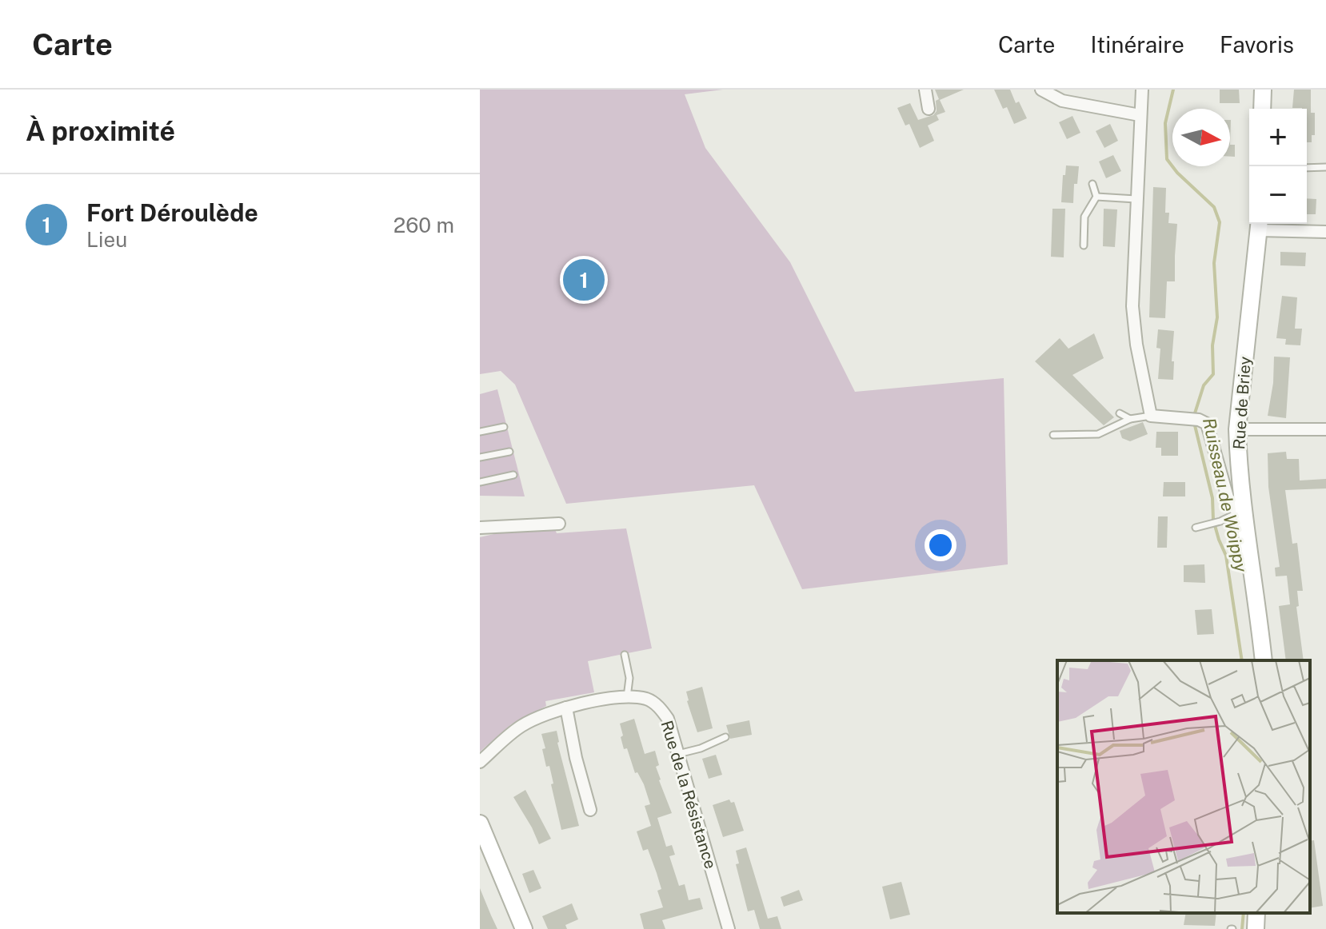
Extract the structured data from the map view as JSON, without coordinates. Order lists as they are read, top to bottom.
{
  "streets": {
    "street": ["Rue de Briey", "Rue de la Résistance"]
  },
  "water": ["Ruisseau de Woippy"],
  "north": "right",
  "page": {
    "header": "Carte",
    "nav": ["Carte", "Itinéraire", "Favoris"],
    "heading": "À proximité",
    "map_buttons": ["+", "−"],
    "list": [
      {
        "mark": "1",
        "name": "Fort Déroulède",
        "note": "Lieu",
        "value": "260 m"
      }
    ],
    "pins": "1"
  }
}
